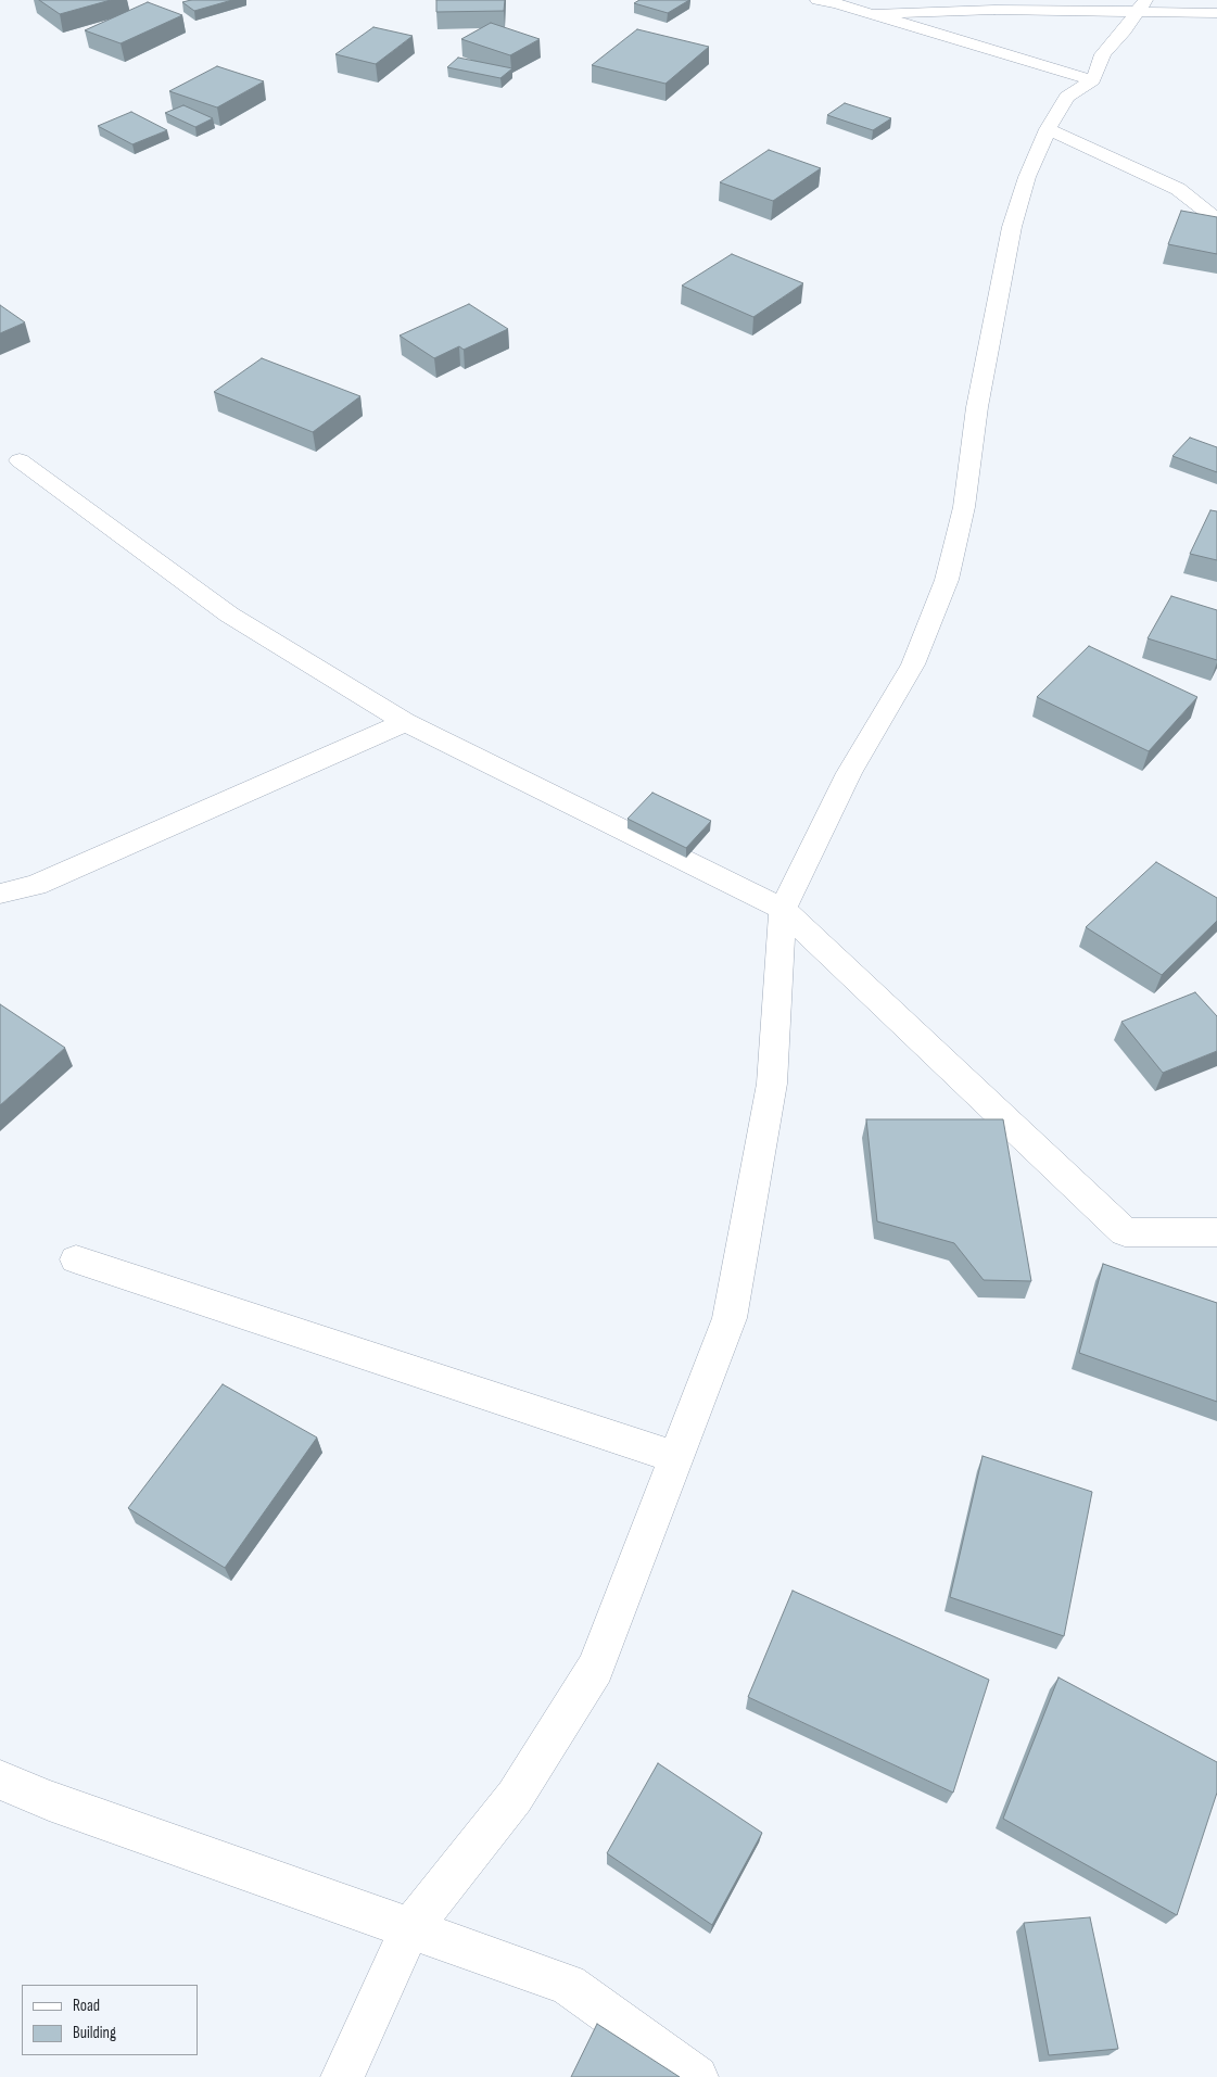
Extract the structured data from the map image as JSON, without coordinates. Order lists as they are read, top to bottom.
{
  "legend": ["Road", "Building"]
}
